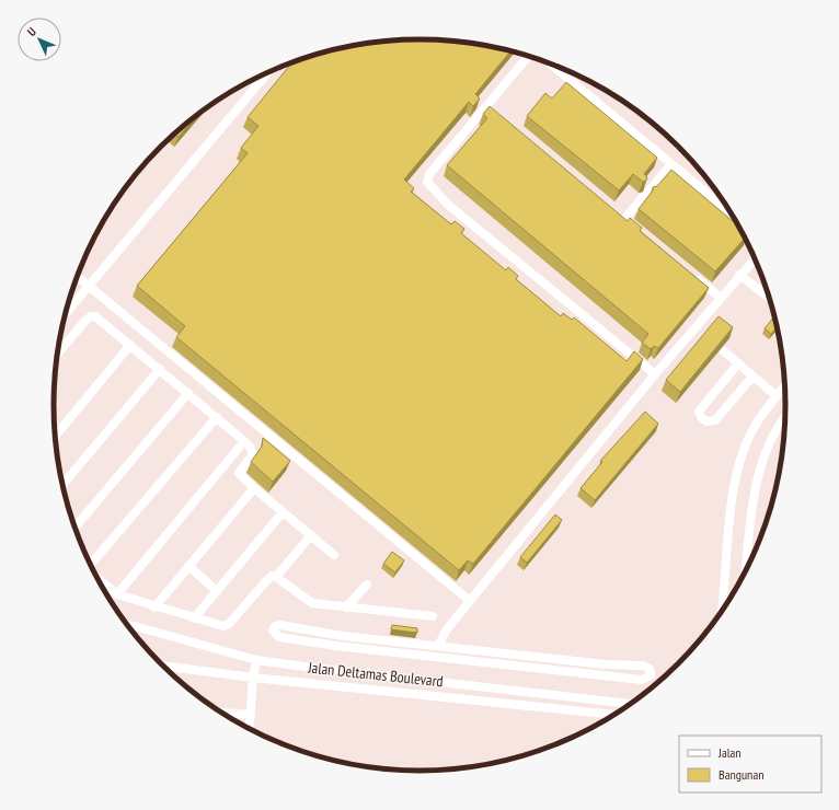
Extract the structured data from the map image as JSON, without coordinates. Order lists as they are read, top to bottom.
{
  "streets": {
    "street": ["Jalan Deltamas Boulevard"]
  },
  "legend": ["Jalan", "Bangunan"],
  "north": "top left"
}
